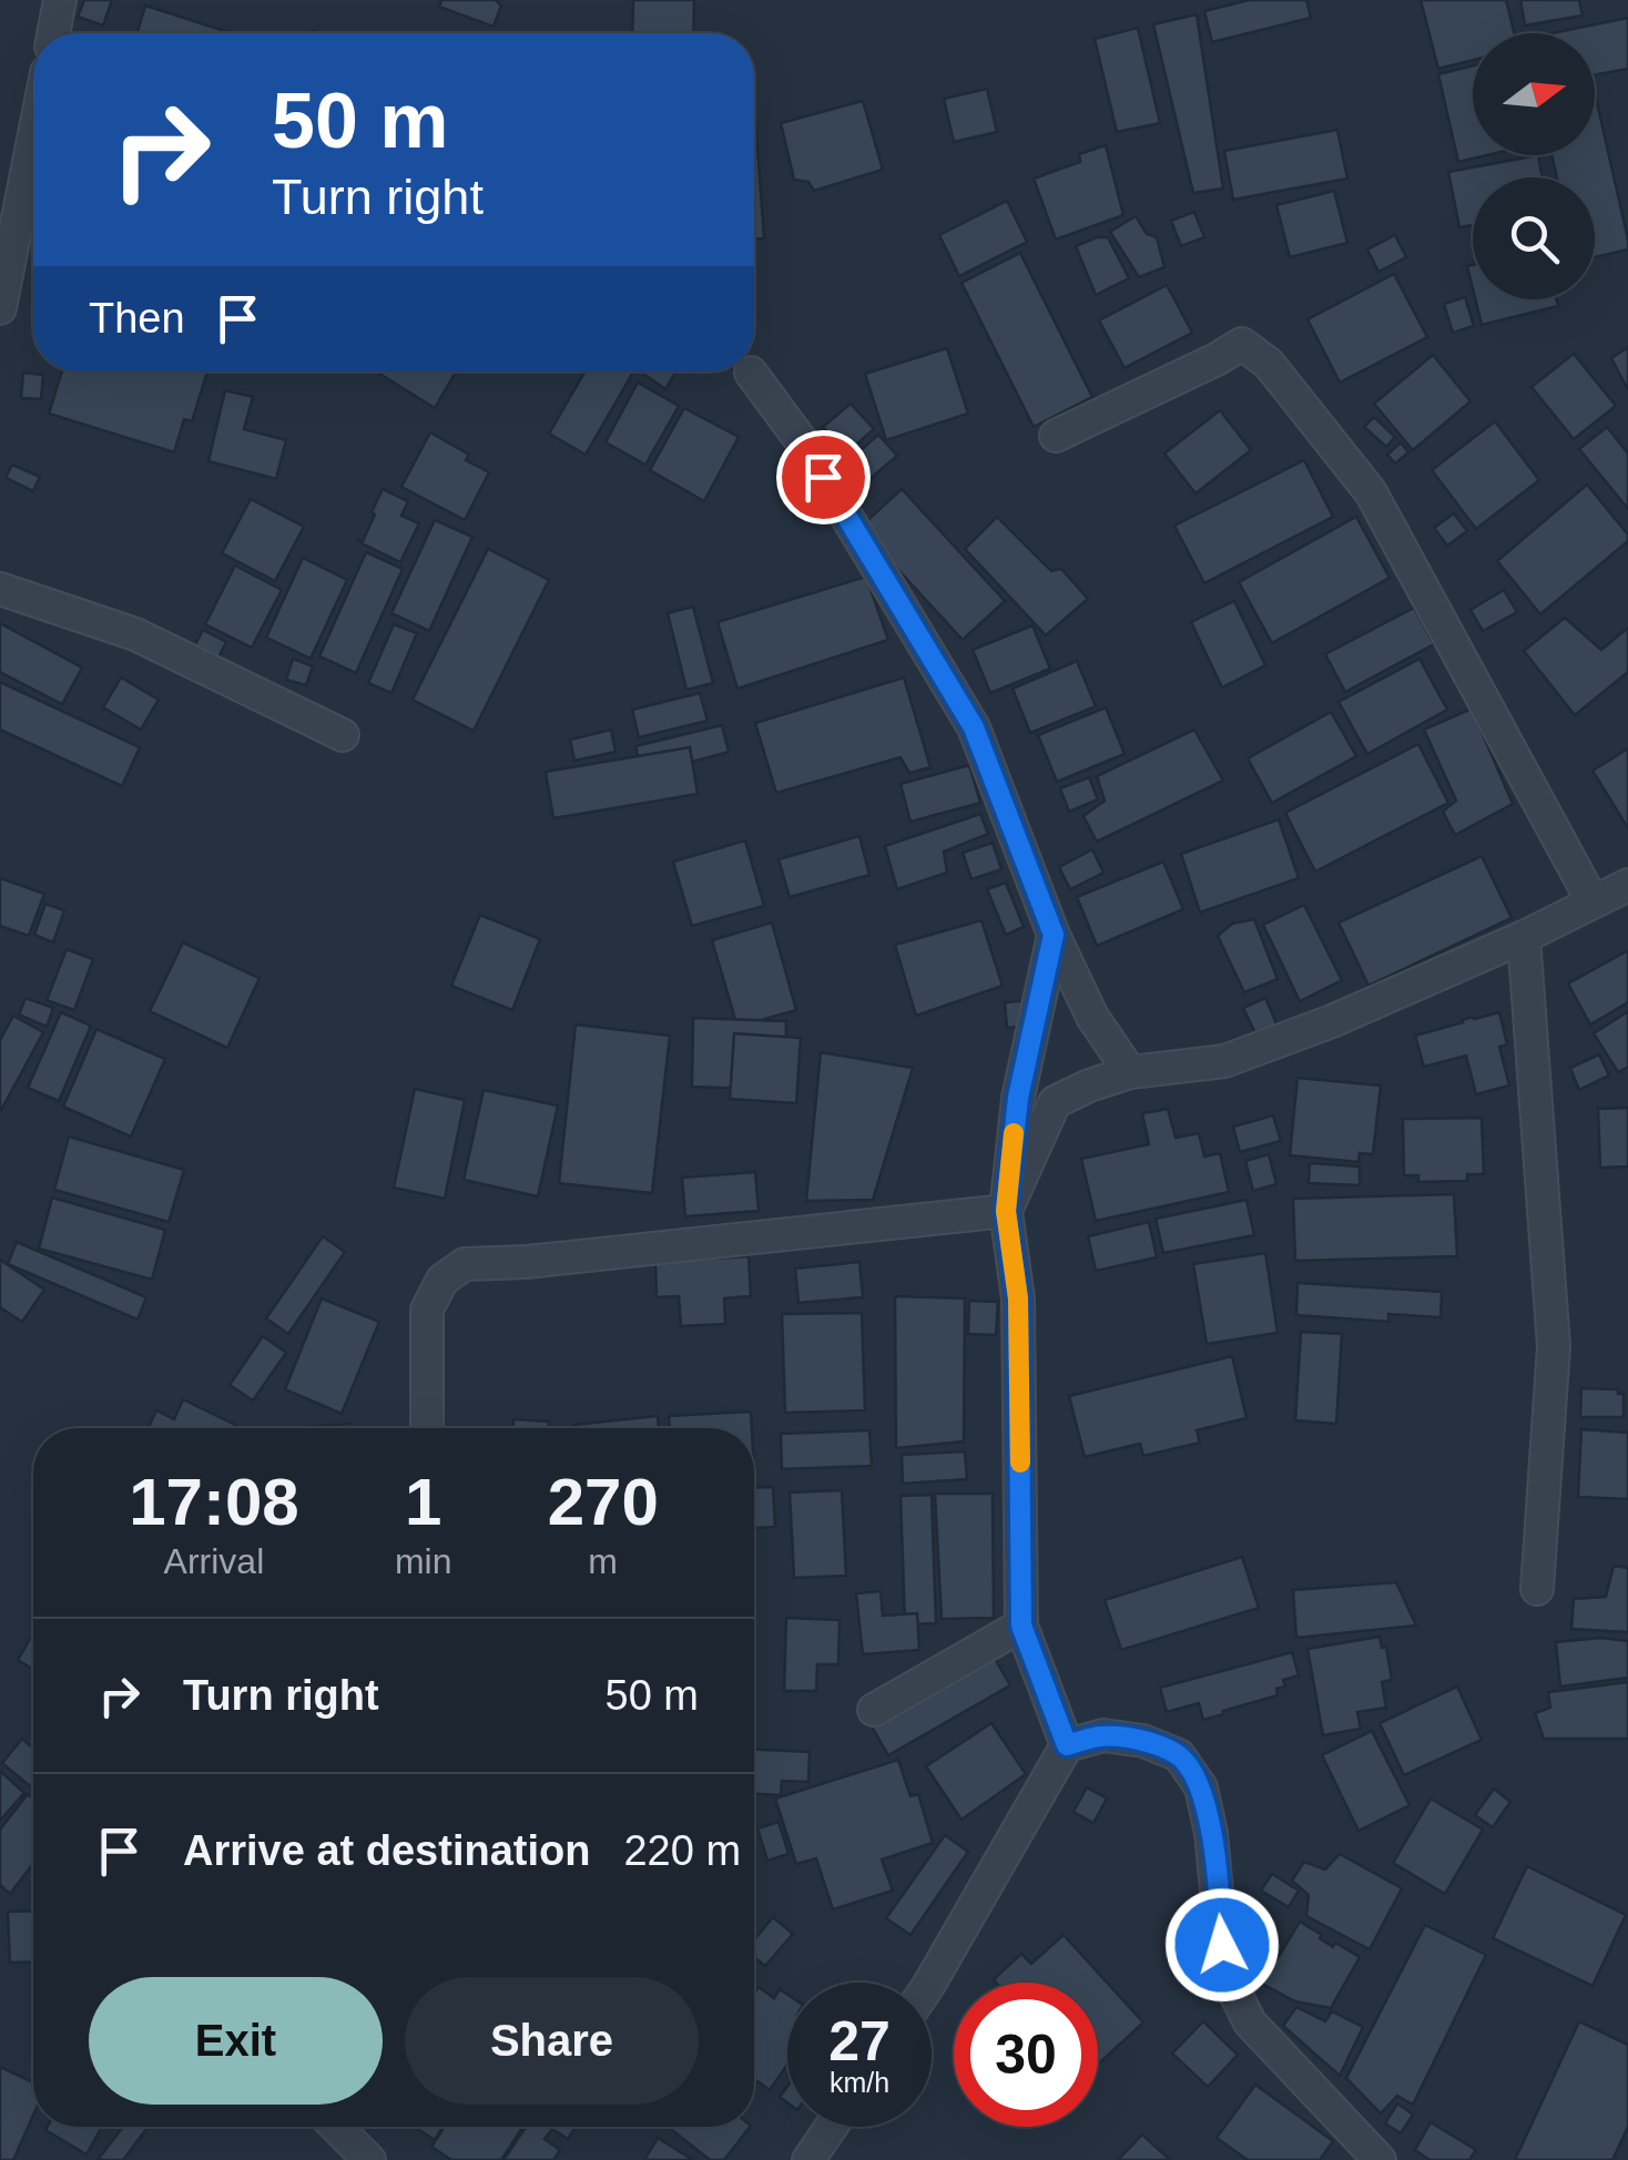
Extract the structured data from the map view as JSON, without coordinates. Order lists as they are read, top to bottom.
{
  "north": "right",
  "page": {
    "turn": ["50 m", "Turn right"],
    "then": "Then",
    "eta": [
      "17:08",
      "Arrival",
      "1",
      "min",
      "270",
      "m"
    ],
    "list": [
      {
        "name": "Turn right",
        "value": "50 m"
      },
      {
        "name": "Arrive at destination",
        "value": "220 m"
      }
    ],
    "buttons": ["Exit", "Share"],
    "speed": "27 km/h",
    "limit": "30"
  }
}
